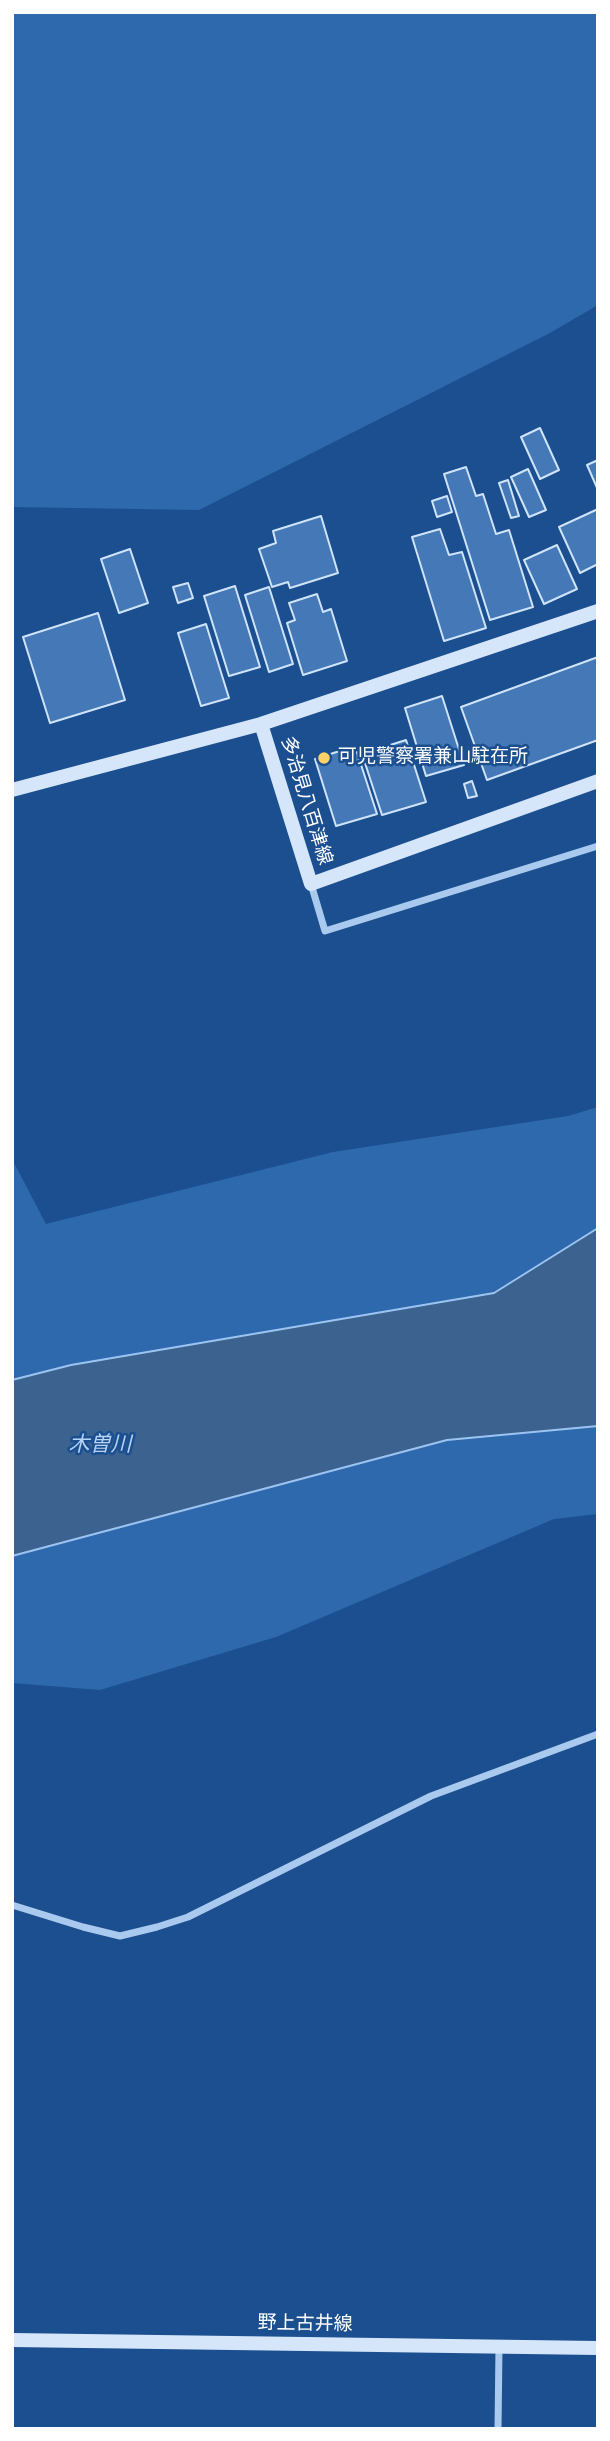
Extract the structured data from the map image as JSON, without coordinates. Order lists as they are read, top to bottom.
{
  "streets": {
    "main road": ["多治見八百津線", "野上古井線"]
  },
  "water": ["木曽川"],
  "places": ["可児警察署兼山駐在所"]
}
